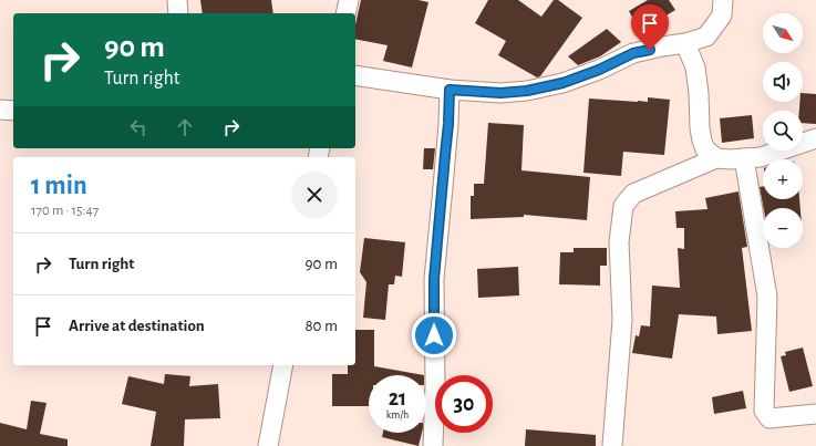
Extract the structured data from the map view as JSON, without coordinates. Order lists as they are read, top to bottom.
{
  "north": "bottom right",
  "page": {
    "map_buttons": ["+", "−"],
    "turn": ["90 m", "Turn right"],
    "heading": ["1 min", "170 m · 15:47"],
    "list": [
      {
        "name": "Turn right",
        "value": "90 m"
      },
      {
        "name": "Arrive at destination",
        "value": "80 m"
      }
    ],
    "speed": "21 km/h",
    "limit": "30"
  }
}
